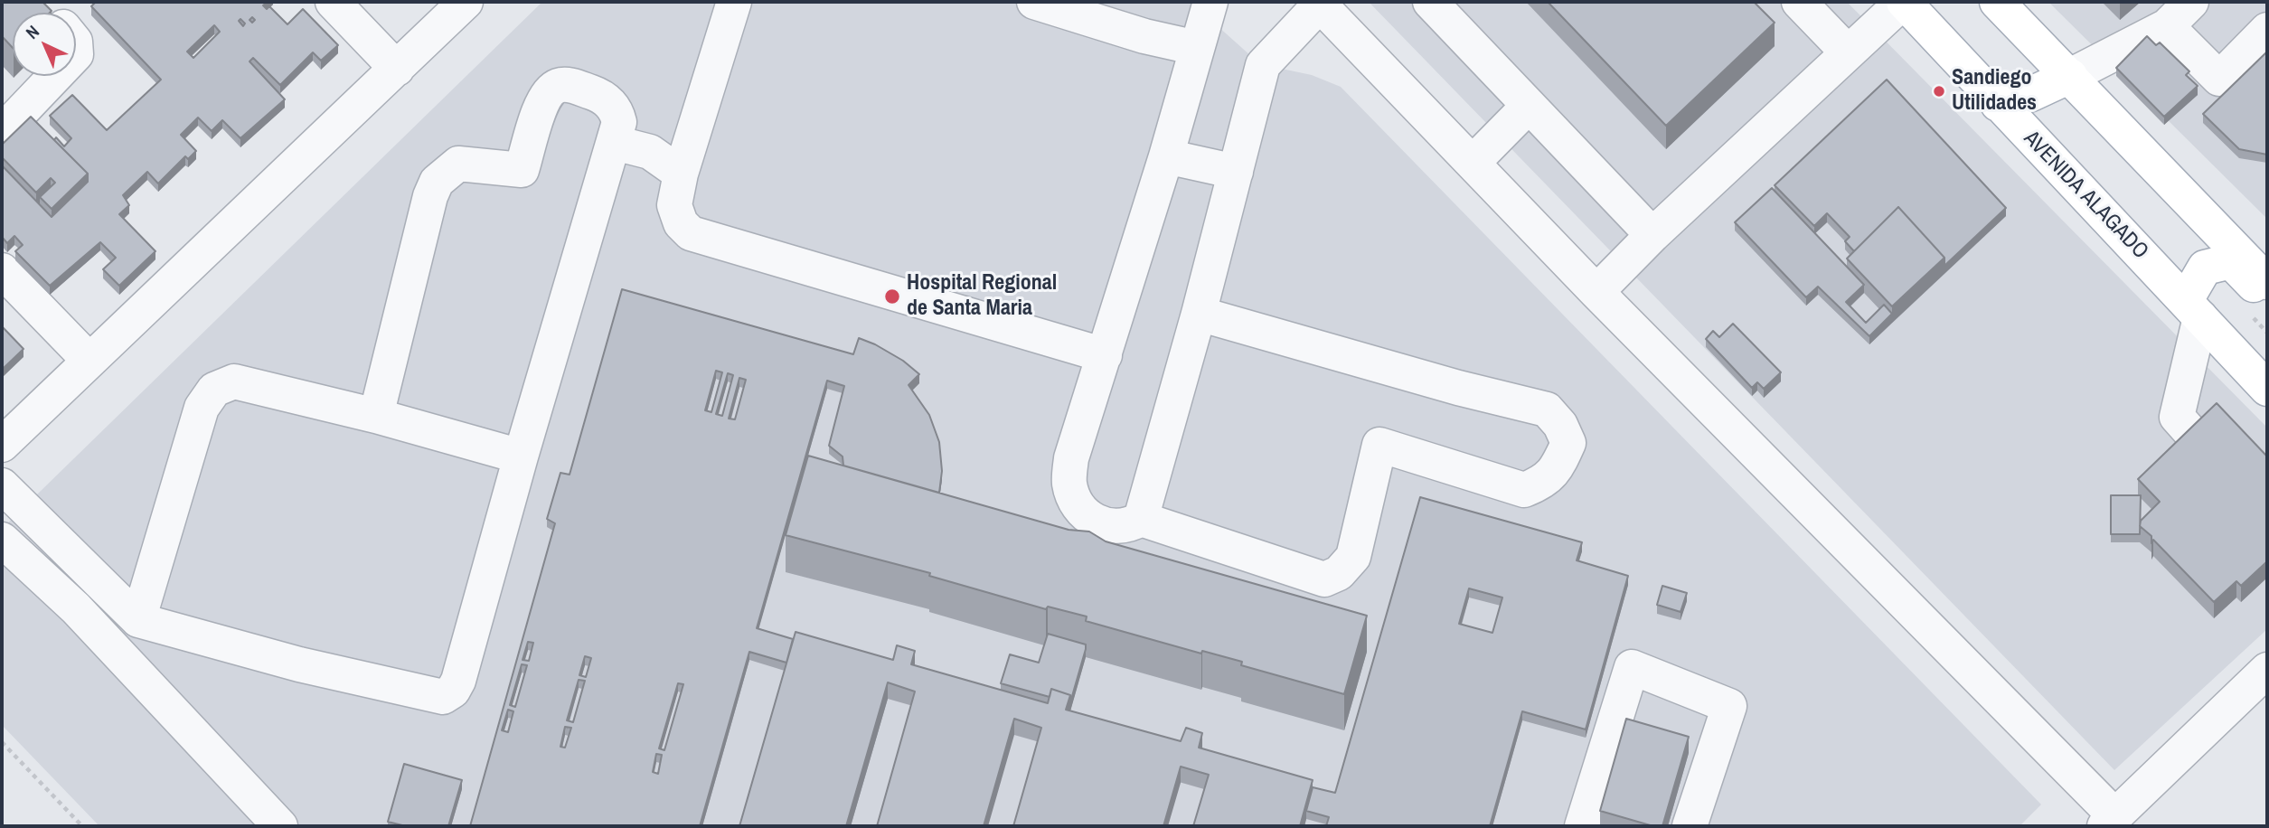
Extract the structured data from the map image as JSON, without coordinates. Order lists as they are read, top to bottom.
{
  "streets": {
    "main road": ["AVENIDA ALAGADO"]
  },
  "places": ["Sandiego Utilidades", "Hospital Regional de Santa Maria"],
  "north": "top left"
}
